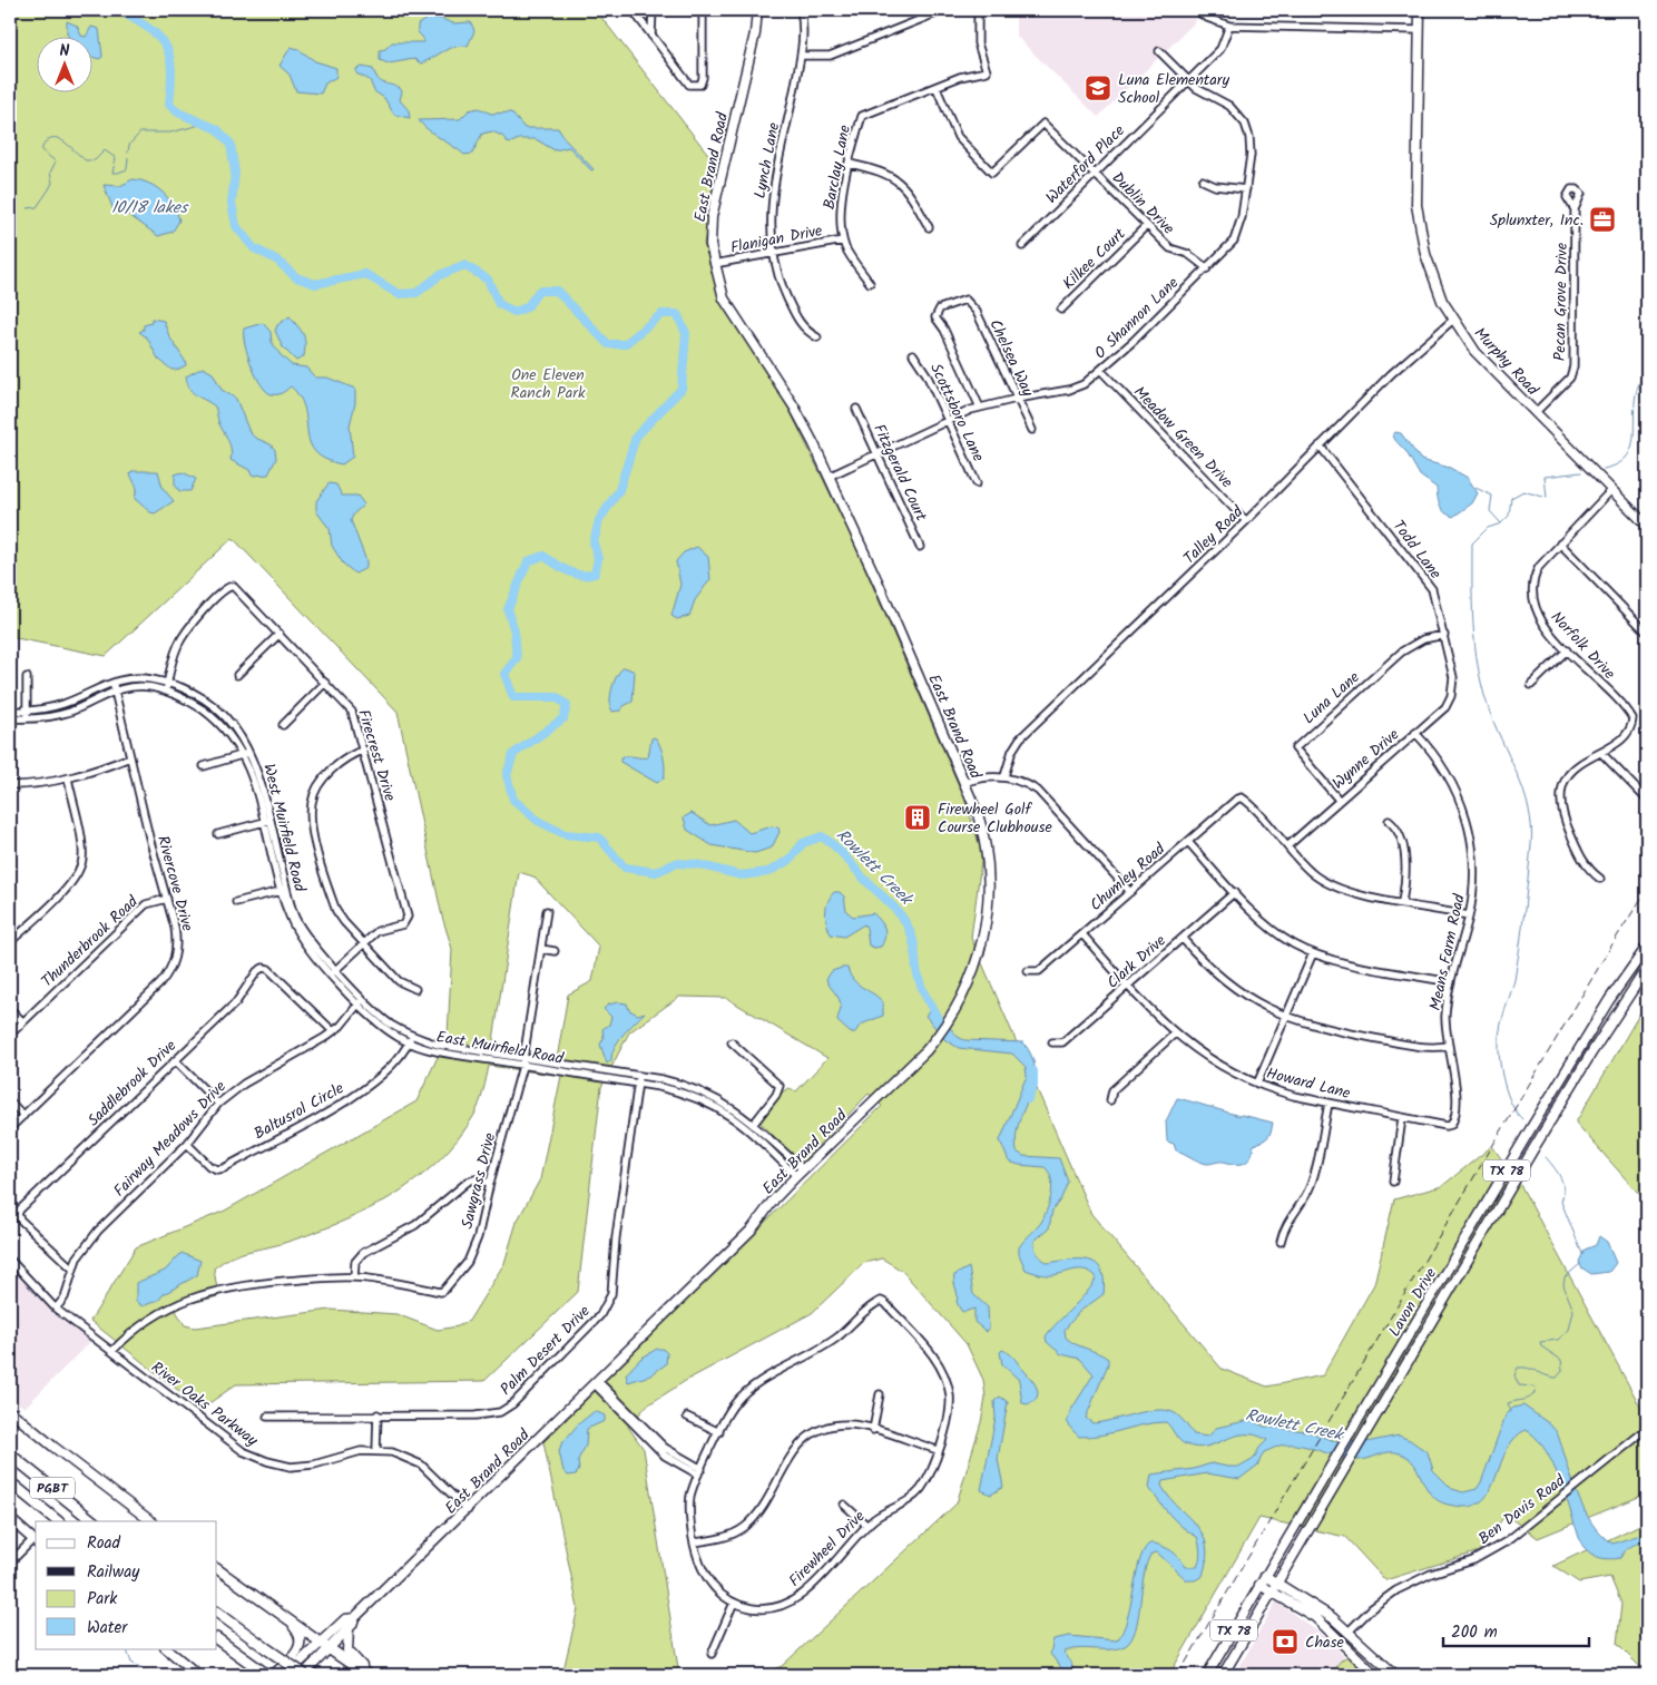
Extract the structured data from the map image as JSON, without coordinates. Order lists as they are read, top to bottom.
{
  "streets": {
    "highway": ["PGBT"],
    "main road": [
      "East Brand Road",
      "Murphy Road",
      "TX 78",
      "Lavon Drive"
    ],
    "street": [
      "Lynch Lane",
      "Waterford Place",
      "Barclay Lane",
      "Dublin Drive",
      "Flanigan Drive",
      "Kilkee Court",
      "Pecan Grove Drive",
      "O Shannon Lane",
      "Chelsea Way",
      "Scottsboro Lane",
      "Meadow Green Drive",
      "Fitzgerald Court",
      "Talley Road",
      "Todd Lane",
      "Norfolk Drive",
      "Luna Lane",
      "Firecrest Drive",
      "Wynne Drive",
      "West Muirfield Road",
      "Chumley Road",
      "Rivercove Drive",
      "Thunderbrook Road",
      "Means Farm Road",
      "Clark Drive",
      "East Muirfield Road",
      "Saddlebrook Drive",
      "Howard Lane",
      "Baltusrol Circle",
      "Fairway Meadows Drive",
      "Sawgrass Drive",
      "Palm Desert Drive",
      "River Oaks Parkway",
      "Ben Davis Road",
      "Firewheel Drive"
    ]
  },
  "crossings": [
    ["Lynch Lane", "Flanigan Drive"],
    ["Waterford Place", "Dublin Drive"],
    ["Waterford Place", "O Shannon Lane"],
    ["East Brand Road", "Flanigan Drive"],
    ["East Brand Road", "O Shannon Lane"],
    ["East Brand Road", "East Muirfield Road"],
    ["East Brand Road", "River Oaks Parkway"],
    ["Barclay Lane", "Dublin Drive"],
    ["Barclay Lane", "Flanigan Drive"],
    ["Dublin Drive", "Kilkee Court"],
    ["Dublin Drive", "O Shannon Lane"],
    ["Pecan Grove Drive", "Murphy Road"],
    ["O Shannon Lane", "Chelsea Way"],
    ["O Shannon Lane", "Scottsboro Lane"],
    ["O Shannon Lane", "Meadow Green Drive"],
    ["O Shannon Lane", "Fitzgerald Court"],
    ["Murphy Road", "Talley Road"],
    ["Meadow Green Drive", "Talley Road"],
    ["Talley Road", "Todd Lane"],
    ["Todd Lane", "Luna Lane"],
    ["Todd Lane", "Wynne Drive"],
    ["Luna Lane", "Wynne Drive"],
    ["Firecrest Drive", "West Muirfield Road"],
    ["Wynne Drive", "Chumley Road"],
    ["Wynne Drive", "Means Farm Road"],
    ["West Muirfield Road", "Rivercove Drive"],
    ["West Muirfield Road", "East Muirfield Road"],
    ["Chumley Road", "Howard Lane"],
    ["Rivercove Drive", "Thunderbrook Road"],
    ["Means Farm Road", "Howard Lane"],
    ["Clark Drive", "Howard Lane"],
    ["East Muirfield Road", "Baltusrol Circle"],
    ["East Muirfield Road", "Fairway Meadows Drive"],
    ["East Muirfield Road", "Sawgrass Drive"],
    ["East Muirfield Road", "Palm Desert Drive"],
    ["Saddlebrook Drive", "Fairway Meadows Drive"],
    ["Baltusrol Circle", "Fairway Meadows Drive"],
    ["Fairway Meadows Drive", "River Oaks Parkway"]
  ],
  "water": ["10/18 lakes", "Rowlett Creek"],
  "parks": ["One Eleven Ranch Park"],
  "places": {
    "school or university": ["Luna Elementary School"],
    "office": ["Splunxter, Inc."],
    "building": ["Firewheel Golf Course Clubhouse"],
    "bank": ["Chase"]
  },
  "legend": [
    "Road",
    "Railway",
    "Park",
    "Water"
  ],
  "scale_bar": "200 m",
  "north": "top"
}
